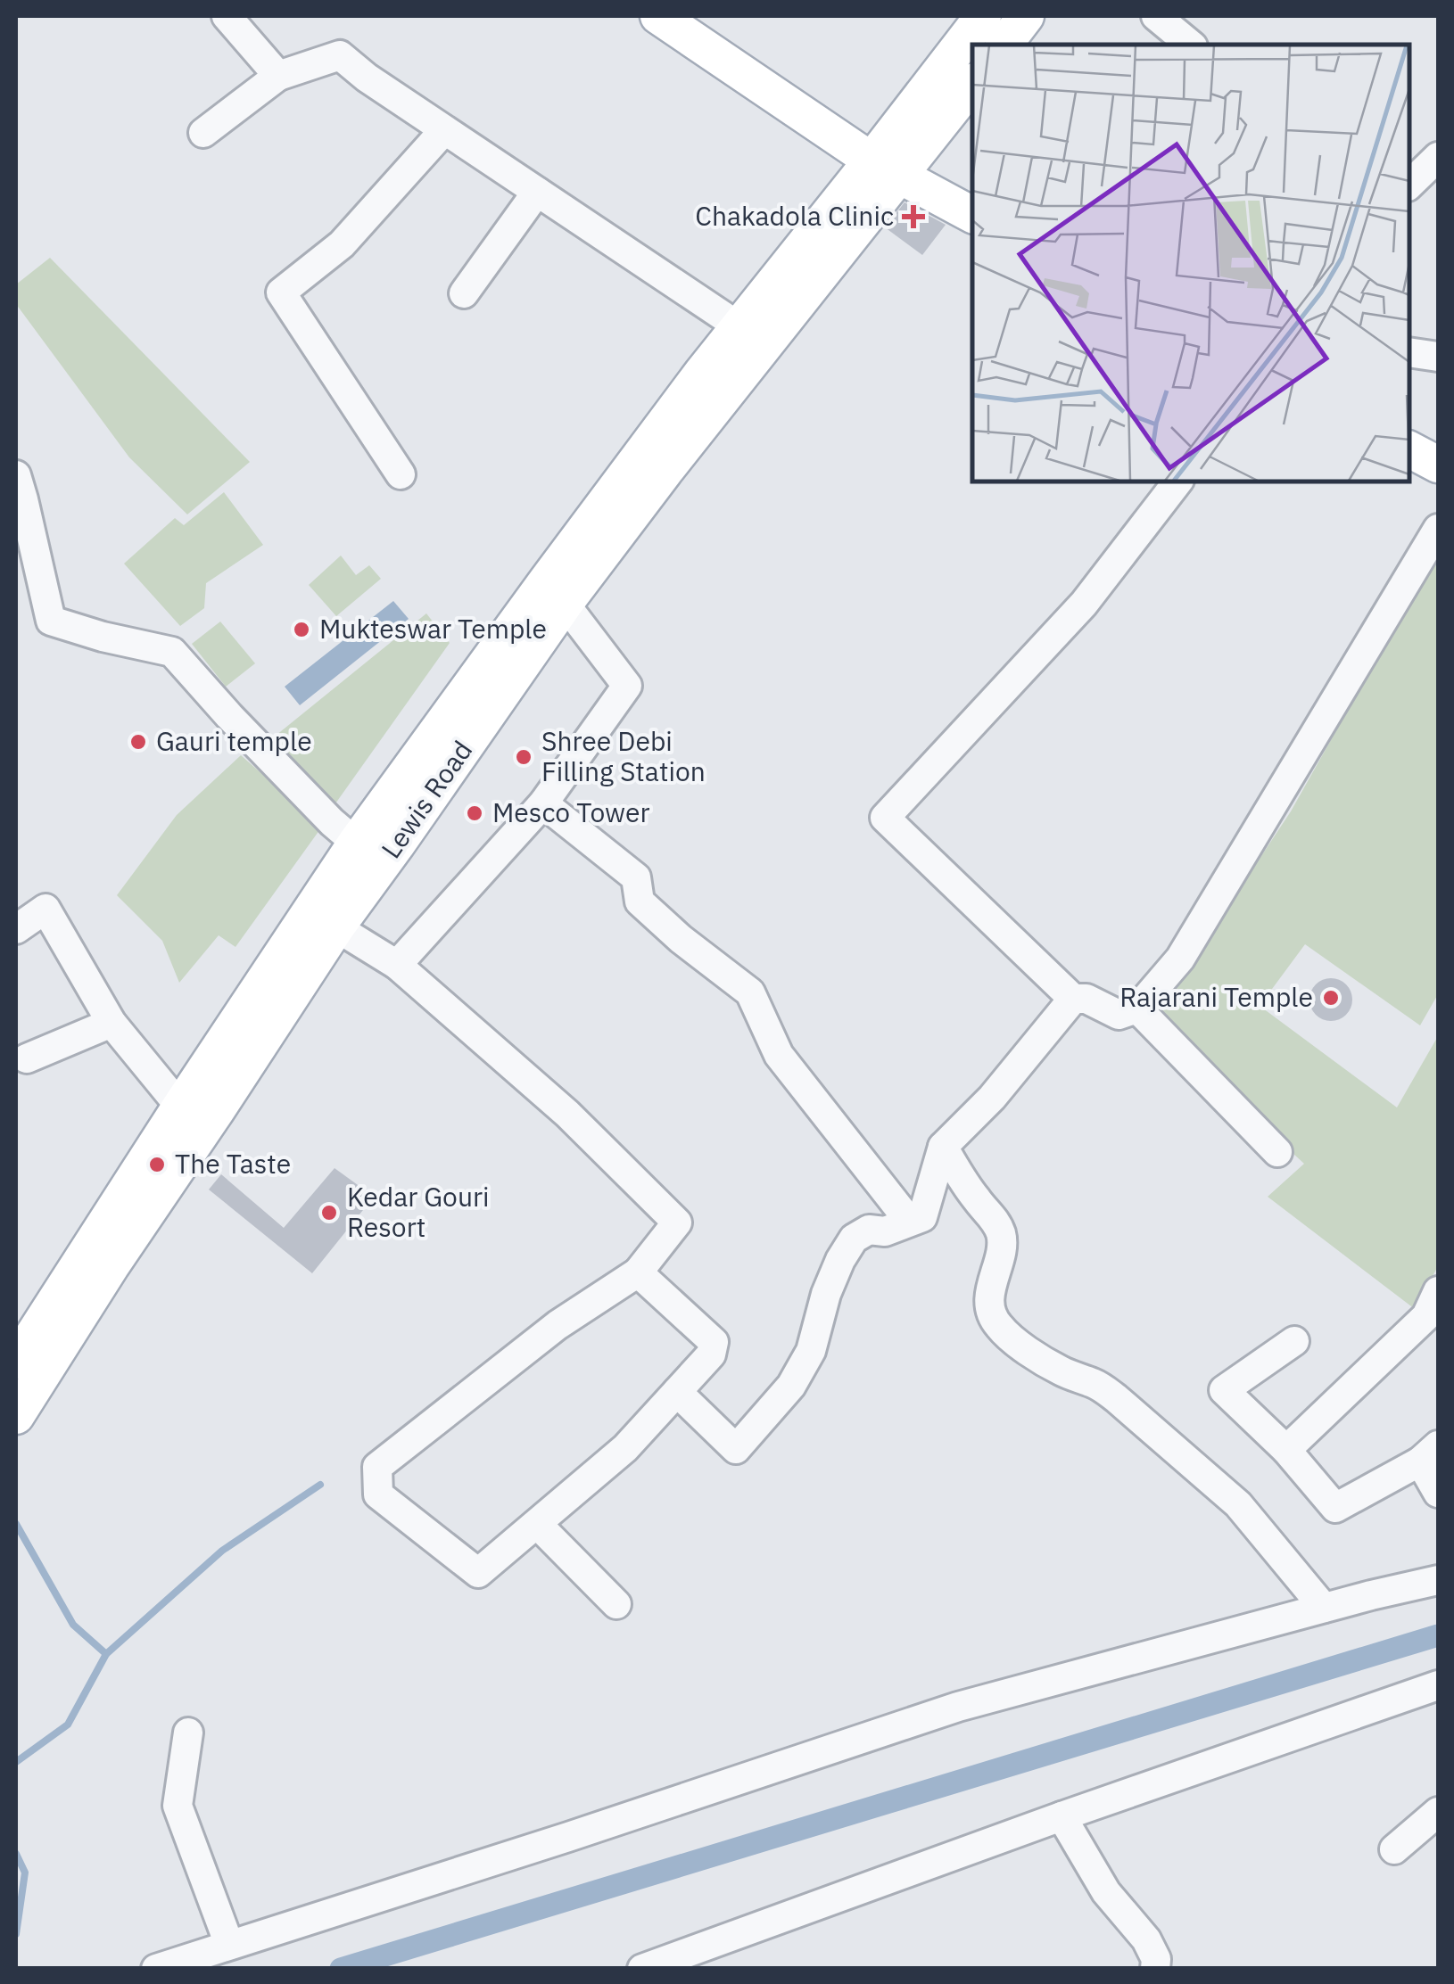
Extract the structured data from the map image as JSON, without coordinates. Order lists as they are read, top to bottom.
{
  "streets": {
    "main road": ["Lewis Road"]
  },
  "places": {
    "health": ["Chakadola Clinic"],
    "other": [
      "Mukteswar Temple",
      "Gauri temple",
      "Shree Debi Filling Station",
      "Mesco Tower",
      "Rajarani Temple",
      "The Taste",
      "Kedar Gouri Resort"
    ]
  }
}
